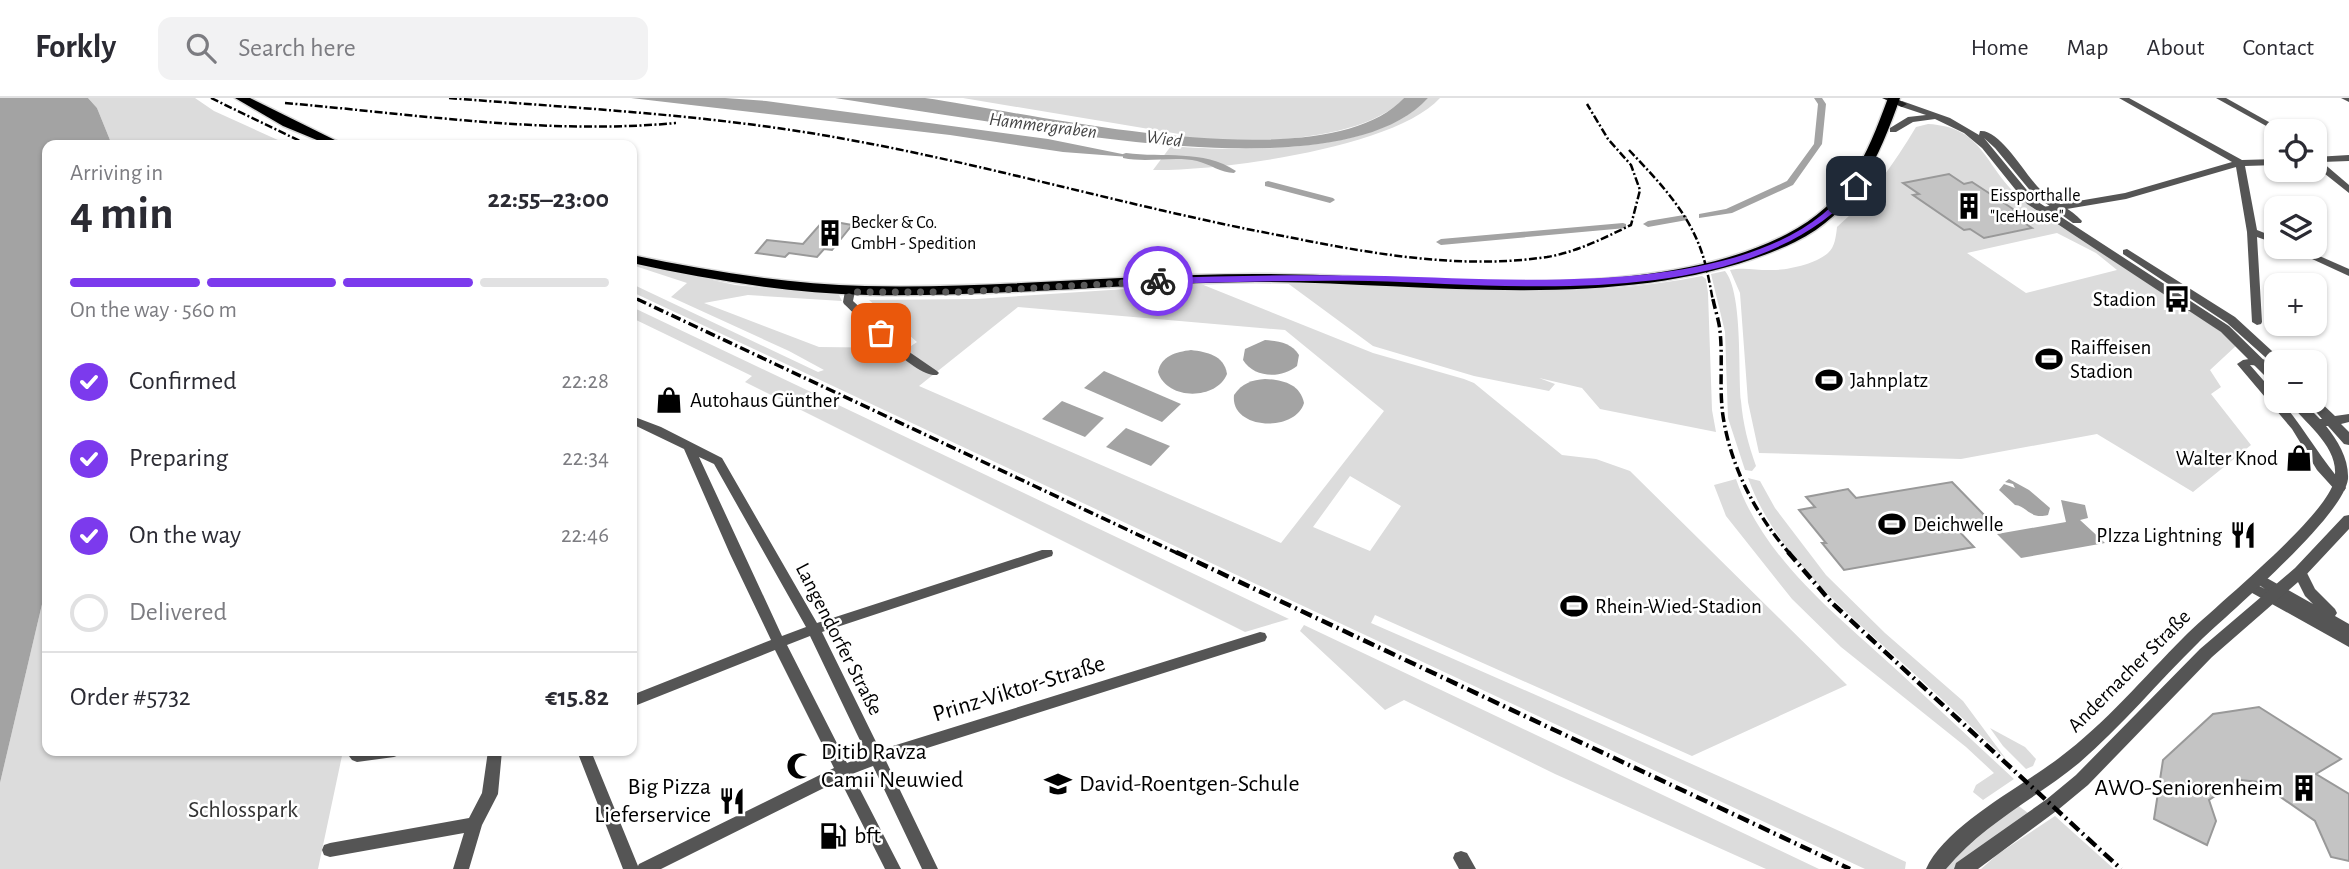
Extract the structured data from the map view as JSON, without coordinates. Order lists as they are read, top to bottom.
{
  "streets": {
    "street": ["Langendorfer Straße", "Andernacher Straße", "Prinz-Viktor-Straße"]
  },
  "crossings": [
    ["Langendorfer Straße", "Prinz-Viktor-Straße"]
  ],
  "water": ["Hammergraben", "Wied"],
  "parks": ["Schlosspark"],
  "places": {
    "building": ["Eissporthalle \"IceHouse\"", "Becker & Co. GmbH - Spedition", "AWO-Seniorenheim"],
    "bus stop": ["Stadion"],
    "sports": [
      "Raiffeisen Stadion",
      "Jahnplatz",
      "Deichwelle",
      "Rhein-Wied-Stadion"
    ],
    "shop": ["Autohaus Günther", "Walter Knod"],
    "restaurant": ["PIzza Lightning", "Big Pizza Lieferservice"],
    "mosque": ["Ditib Ravza Camii Neuwied"],
    "school or university": ["David-Roentgen-Schule"],
    "fuel station": ["bft"]
  },
  "page": {
    "header": "Forkly",
    "search": "Search here",
    "nav": [
      "Home",
      "Map",
      "About",
      "Contact"
    ],
    "map_buttons": ["+", "−"],
    "heading": ["4 min", "Arriving in", "22:55–23:00"],
    "panel": ["Order #5732", "€15.82"],
    "bar": "On the way · 560 m",
    "list": [
      ["Confirmed", "22:28"],
      ["Preparing", "22:34"],
      ["On the way", "22:46"],
      "Delivered"
    ]
  }
}
